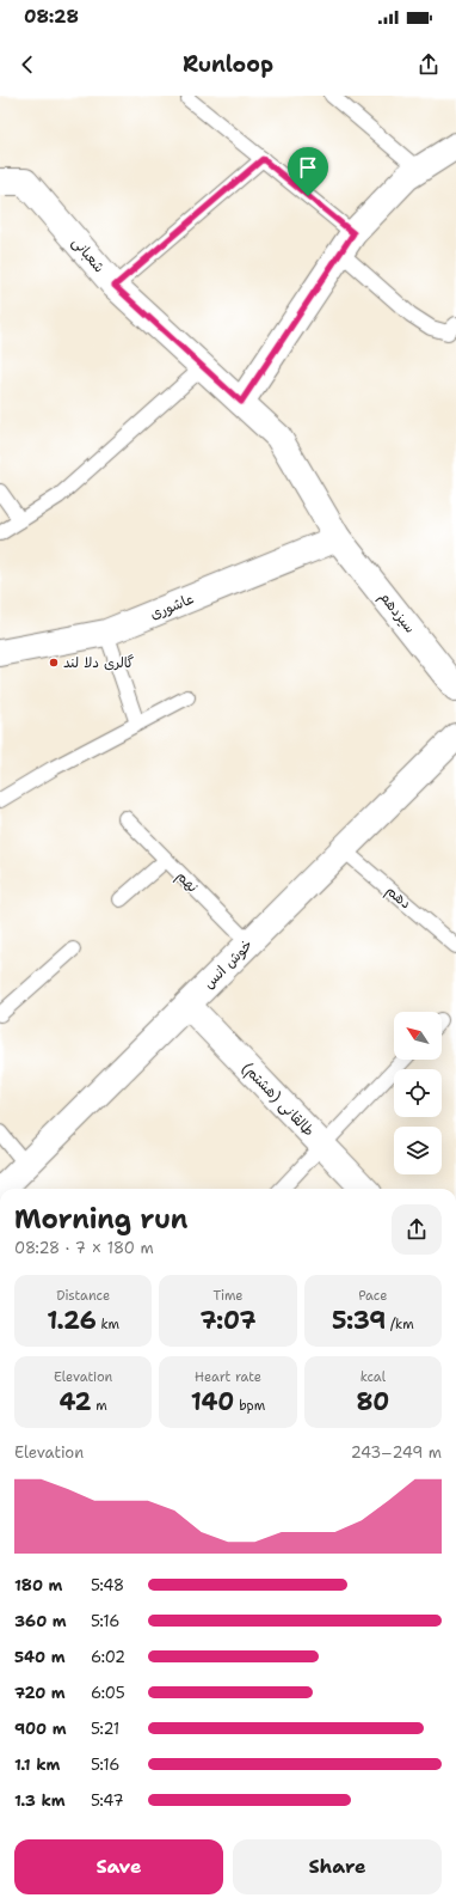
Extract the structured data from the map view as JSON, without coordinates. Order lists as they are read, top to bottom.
{
  "streets": {
    "street": [
      "شعبانی",
      "عاشوری",
      "سیزدهم",
      "خوش انس",
      "طالقانی (هشتم)"
    ],
    "lane": ["نهم", "دهم"]
  },
  "crossings": [
    ["شعبانی", "عاشوری"],
    ["شعبانی", "سیزدهم"],
    ["عاشوری", "سیزدهم"],
    ["نهم", "خوش انس"],
    ["دهم", "خوش انس"],
    ["خوش انس", "طالقانی (هشتم)"]
  ],
  "places": ["گالری دلا لند"],
  "north": "top left",
  "page": {
    "status": "08:28",
    "header": "Runloop",
    "heading": ["Morning run", "08:28 · 7 × 180 m"],
    "stats": [
      ["Distance", "1.26 km"],
      ["Time", "7:07"],
      ["Pace", "5:39 /km"],
      ["Elevation", "42 m"],
      ["Heart rate", "140 bpm"],
      ["kcal", "80"]
    ],
    "chart": ["Elevation", "243–249 m"],
    "list": [
      {
        "name": "180 m",
        "note": "5:48"
      },
      {
        "name": "360 m",
        "note": "5:16"
      },
      {
        "name": "540 m",
        "note": "6:02"
      },
      {
        "name": "720 m",
        "note": "6:05"
      },
      {
        "name": "900 m",
        "note": "5:21"
      },
      {
        "name": "1.1 km",
        "note": "5:16"
      },
      {
        "name": "1.3 km",
        "note": "5:47"
      }
    ],
    "buttons": ["Save", "Share"]
  }
}
